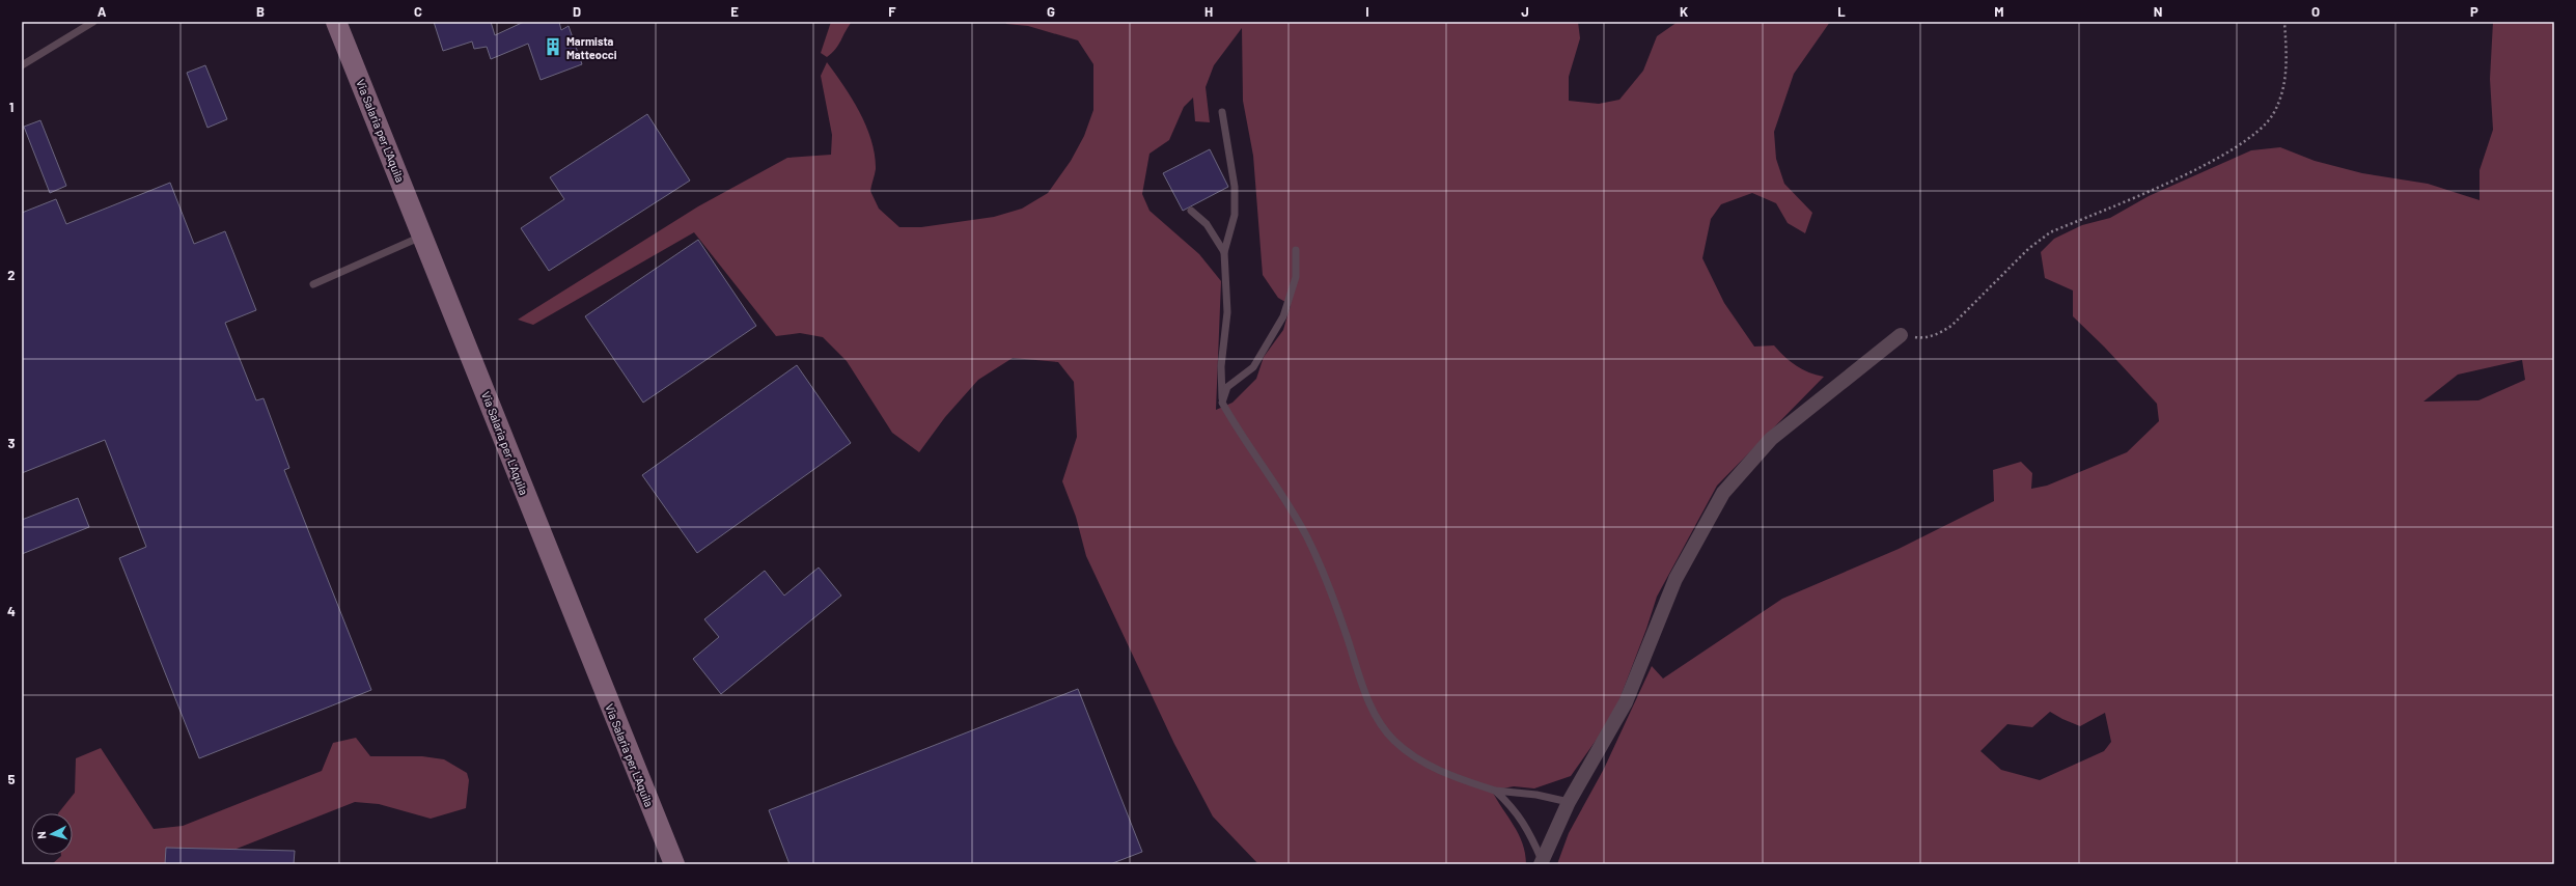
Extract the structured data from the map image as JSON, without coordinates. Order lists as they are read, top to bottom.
{
  "streets": {
    "main road": ["Via Salaria per L'Aquila"]
  },
  "places": {
    "building": ["Marmista Matteocci"]
  },
  "north": "left",
  "grid": {
    "columns": [
      "A",
      "B",
      "C",
      "D",
      "E",
      "F",
      "G",
      "H",
      "I",
      "J",
      "K",
      "L",
      "M",
      "N",
      "O",
      "P"
    ],
    "rows": [
      "1",
      "2",
      "3",
      "4",
      "5"
    ]
  }
}
